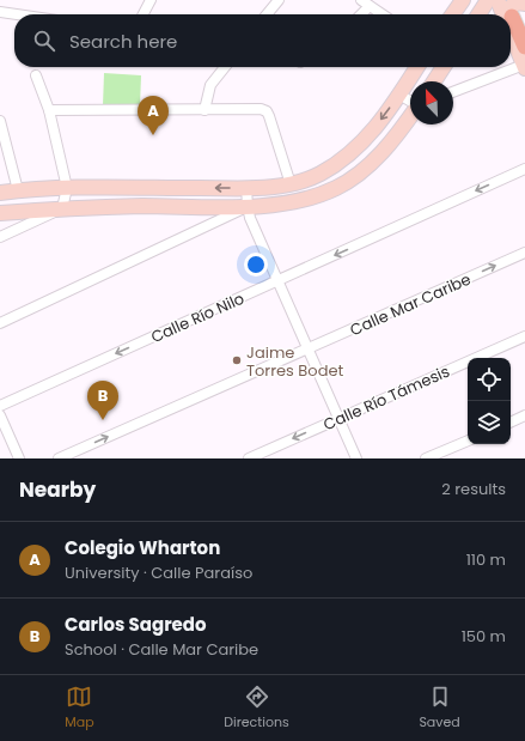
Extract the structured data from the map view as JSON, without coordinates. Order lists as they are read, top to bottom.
{
  "streets": {
    "street": ["Calle Mar Caribe", "Calle Río Nilo", "Calle Río Támesis"]
  },
  "one_way": ["Calle Mar Caribe"],
  "places": ["Jaime Torres Bodet"],
  "north": "top left",
  "page": {
    "search": "Search here",
    "pins": ["A", "B"],
    "heading": ["Nearby", "2 results"],
    "list": [
      {
        "mark": "A",
        "name": "Colegio Wharton",
        "note": "University · Calle Paraíso",
        "value": "110 m"
      },
      {
        "mark": "B",
        "name": "Carlos Sagredo",
        "note": "School · Calle Mar Caribe",
        "value": "150 m"
      }
    ],
    "nav": ["Map", "Directions", "Saved"]
  }
}
